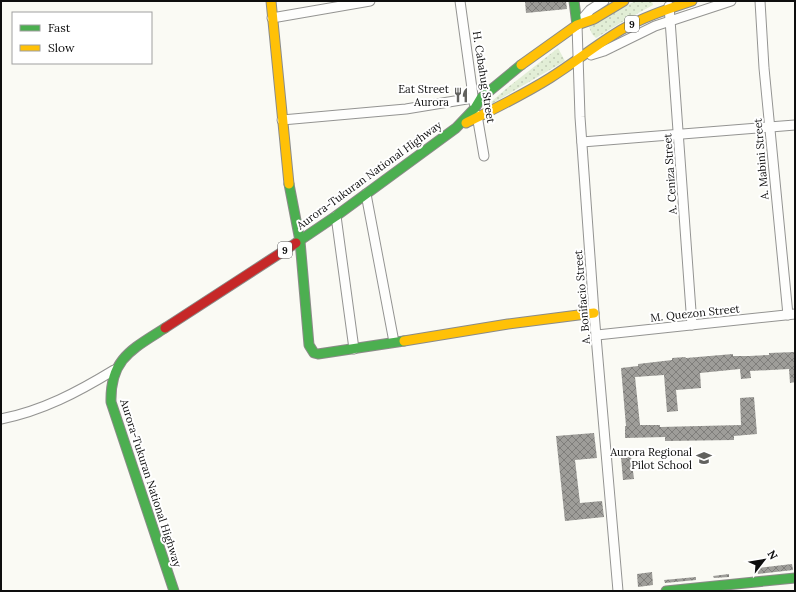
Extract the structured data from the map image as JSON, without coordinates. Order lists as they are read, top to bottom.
{
  "streets": {
    "main road": ["9", "Aurora-Tukuran National Highway", "A. Bonifacio Street"],
    "street": [
      "H. Cabahug Street",
      "A. Mabini Street",
      "A. Ceniza Street",
      "M. Quezon Street"
    ]
  },
  "crossings": [
    ["H. Cabahug Street", "Aurora-Tukuran National Highway"],
    ["A. Mabini Street", "M. Quezon Street"],
    ["A. Ceniza Street", "Aurora-Tukuran National Highway"],
    ["A. Ceniza Street", "M. Quezon Street"],
    ["Aurora-Tukuran National Highway", "A. Bonifacio Street"],
    ["A. Bonifacio Street", "M. Quezon Street"]
  ],
  "places": {
    "restaurant": ["Eat Street Aurora"],
    "school or university": ["Aurora Regional Pilot School"]
  },
  "legend": ["Fast", "Slow"],
  "north": "top right"
}
